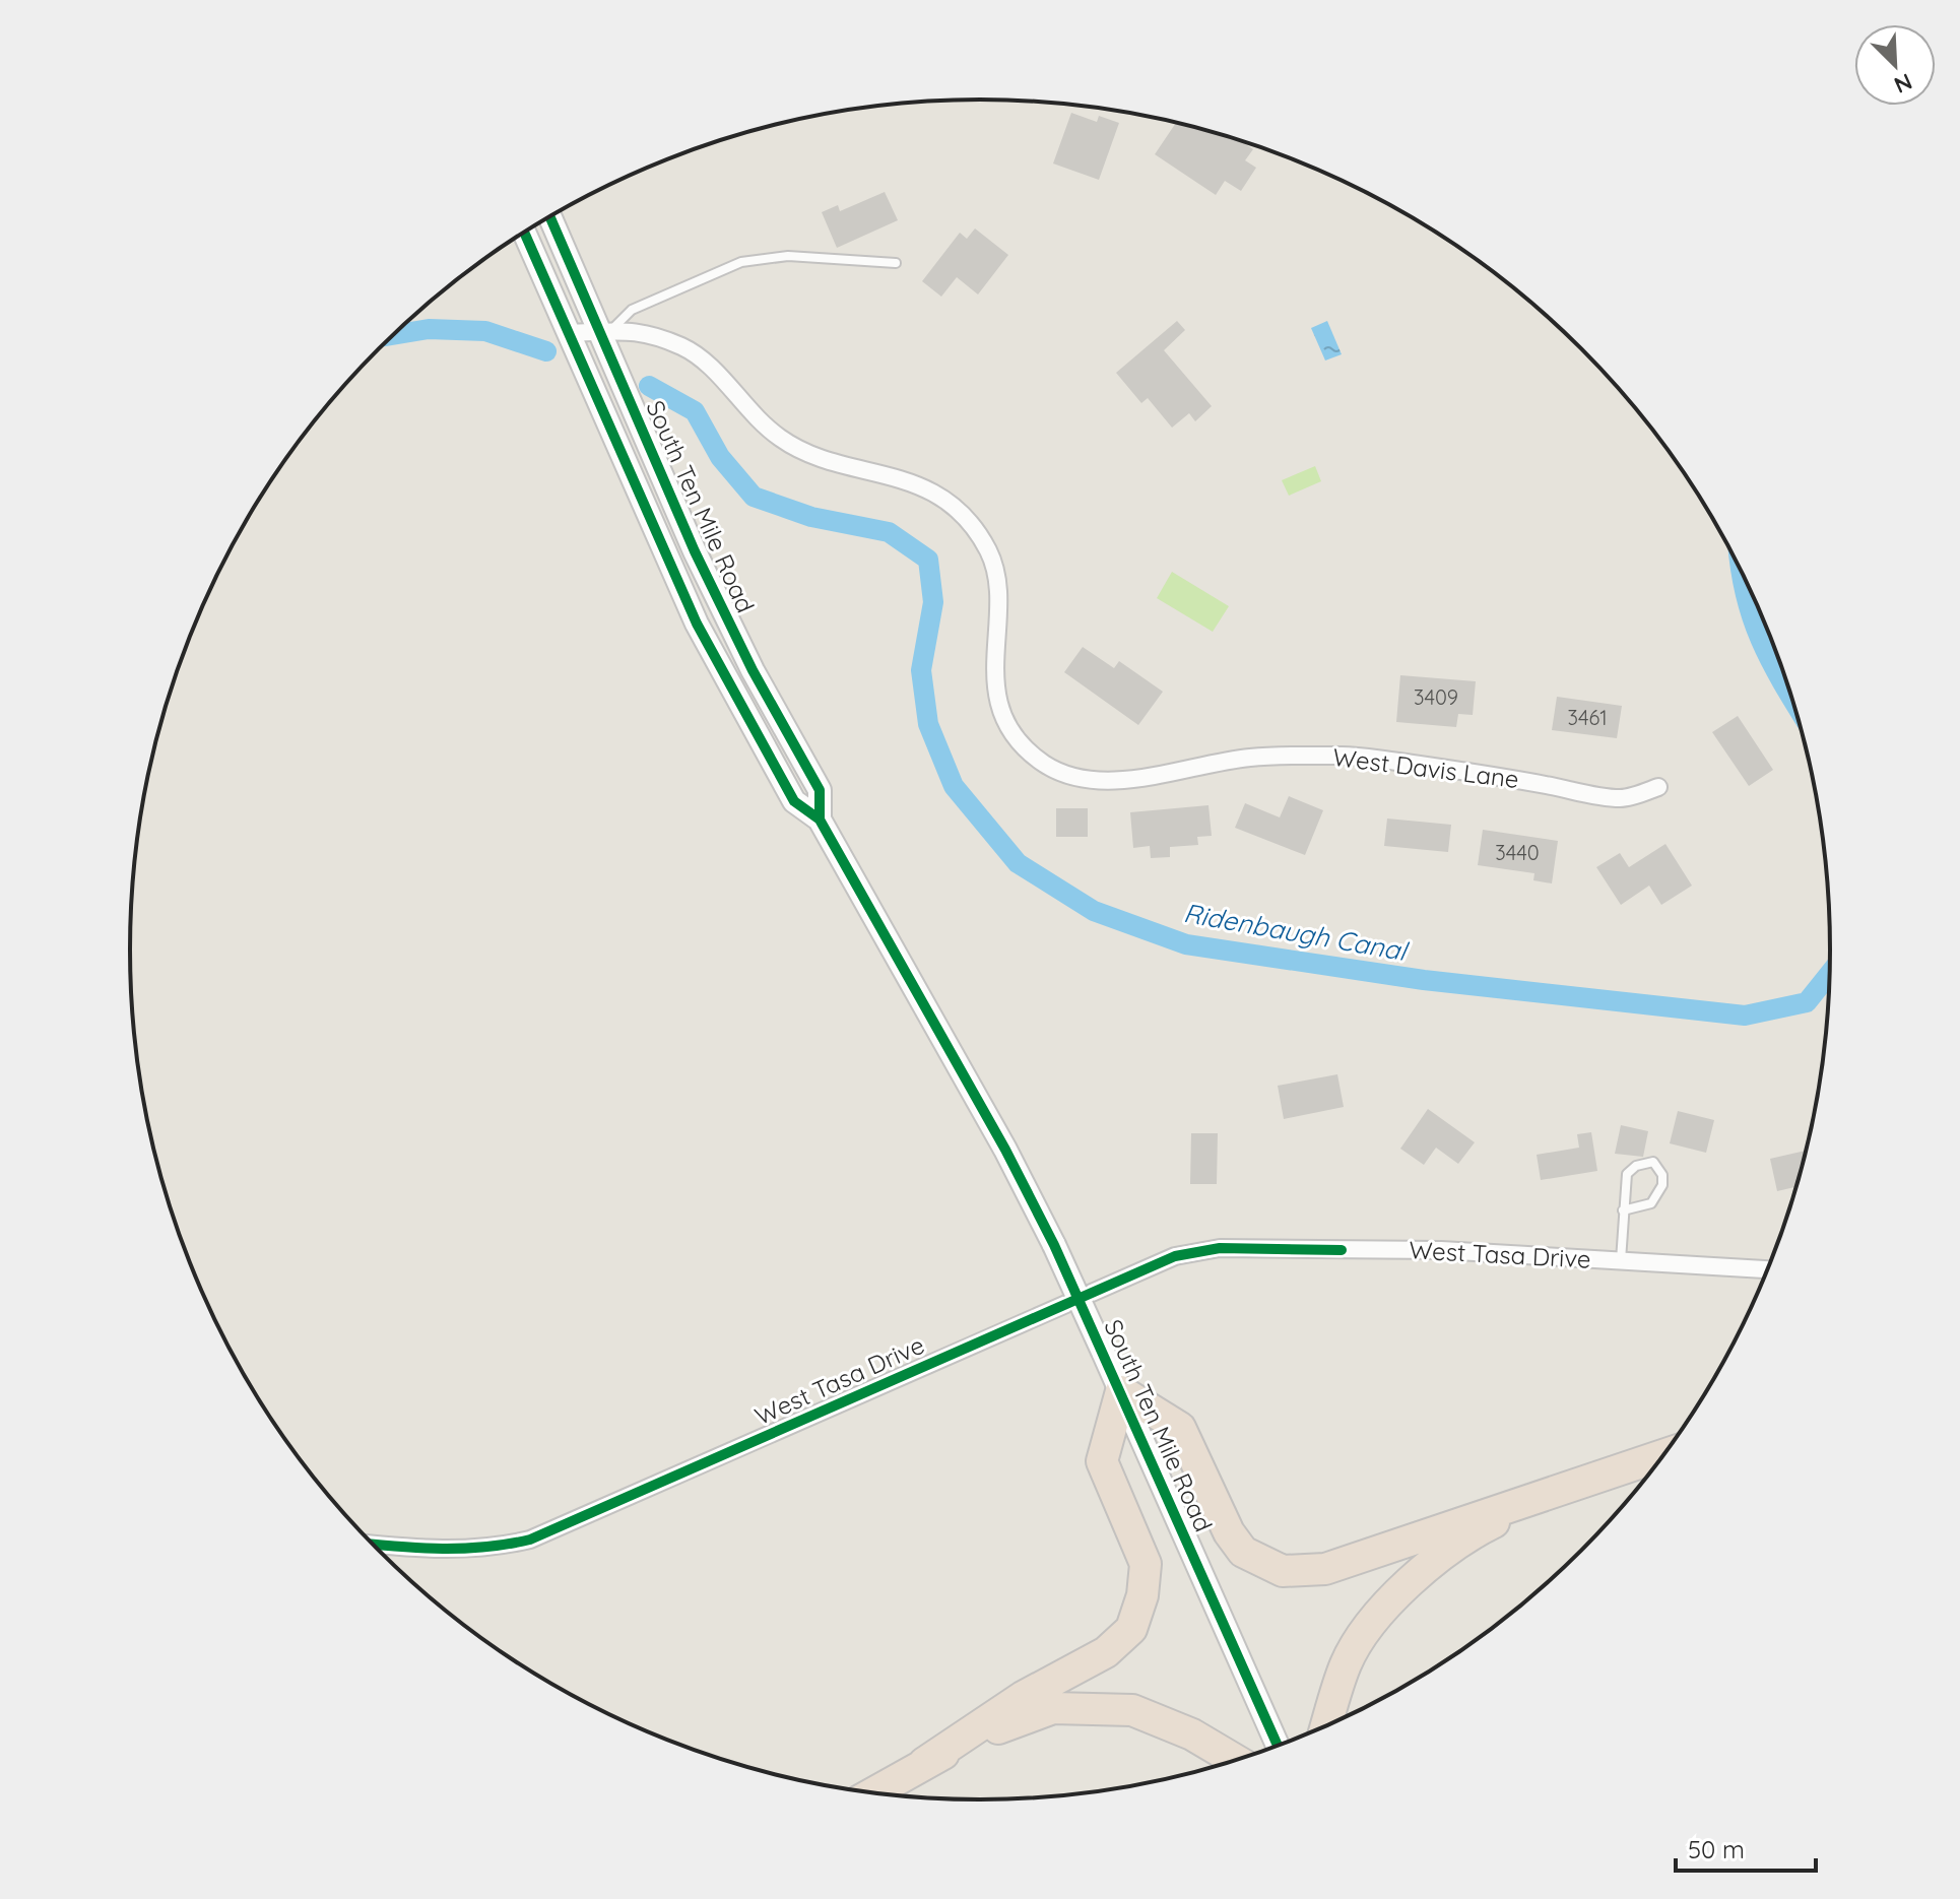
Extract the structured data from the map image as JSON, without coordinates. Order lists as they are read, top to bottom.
{
  "streets": {
    "main road": ["South Ten Mile Road"],
    "street": ["West Davis Lane", "West Tasa Drive"]
  },
  "crossings": [
    ["South Ten Mile Road", "West Davis Lane"]
  ],
  "water": ["Ridenbaugh Canal"],
  "house_numbers": ["3409", "3461", "3440"],
  "scale_bar": "50 m",
  "north": "bottom right"
}
